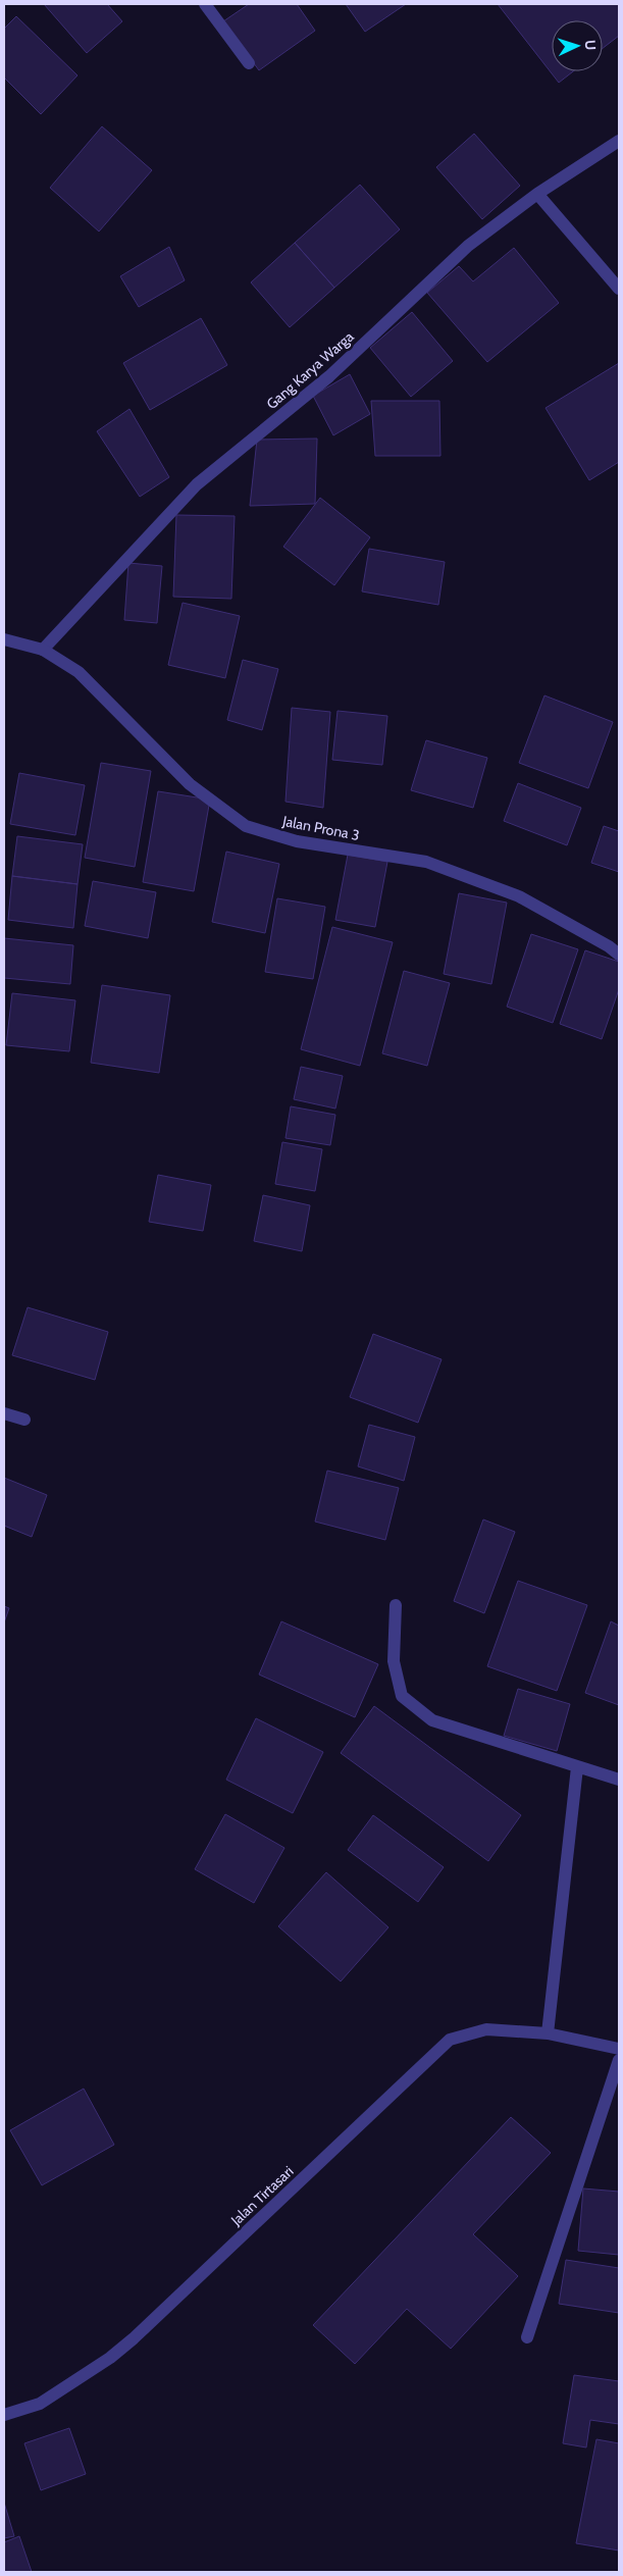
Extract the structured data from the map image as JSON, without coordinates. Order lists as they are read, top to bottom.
{
  "streets": {
    "street": ["Gang Karya Warga", "Jalan Prona 3", "Jalan Tirtasari"]
  },
  "crossings": [
    ["Gang Karya Warga", "Jalan Prona 3"]
  ],
  "north": "right"
}
